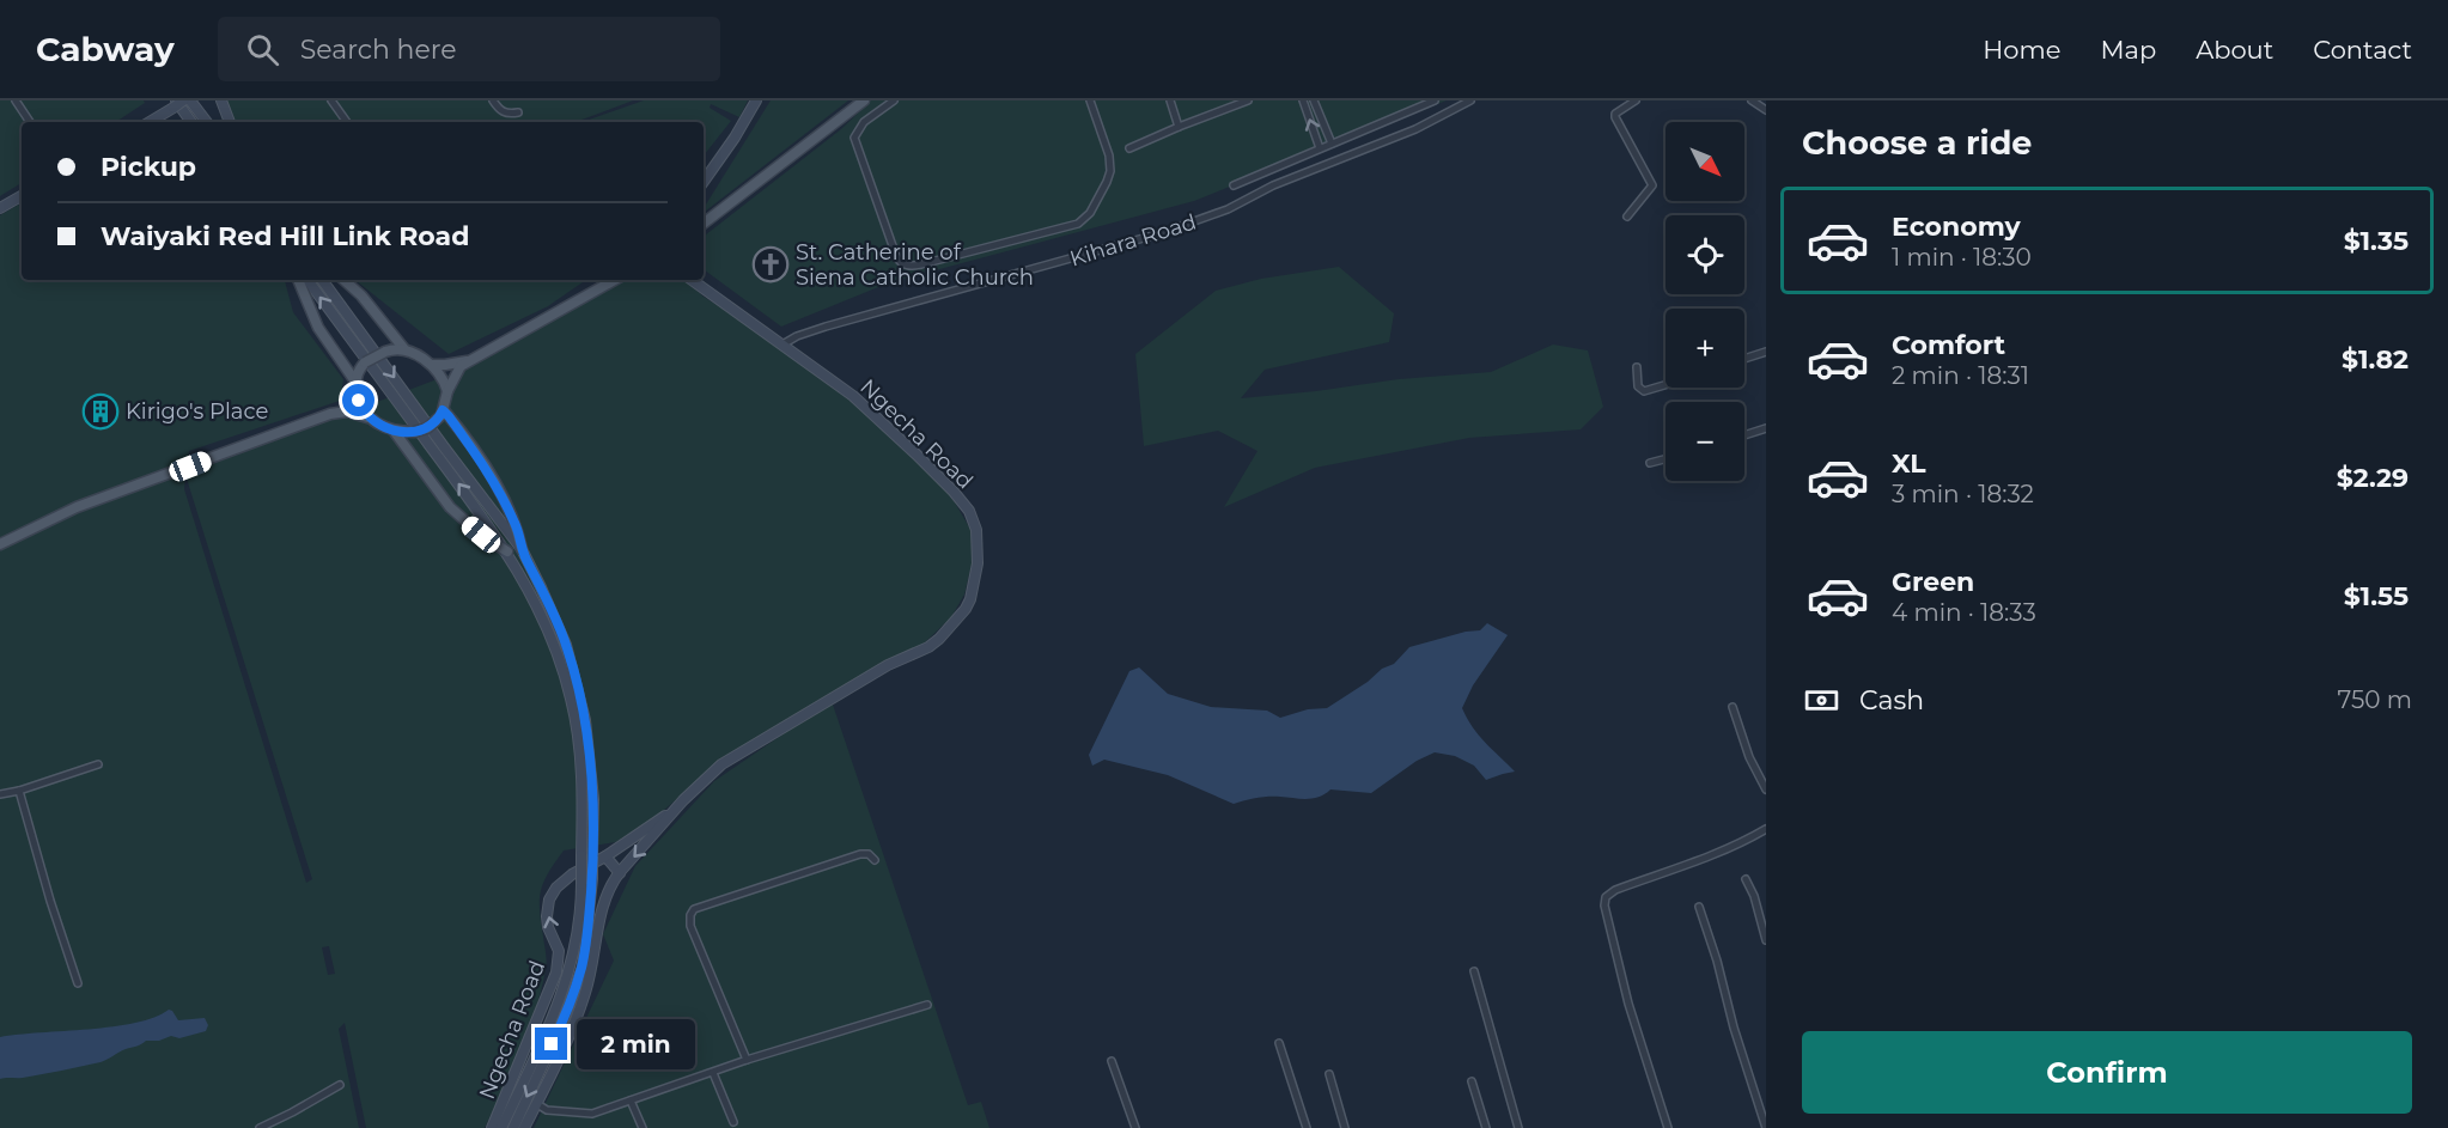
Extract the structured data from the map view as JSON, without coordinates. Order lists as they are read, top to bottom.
{
  "streets": {
    "main road": ["Ngecha Road"],
    "street": ["Kihara Road"]
  },
  "crossings": [
    ["Kihara Road", "Ngecha Road"]
  ],
  "places": {
    "church": ["St. Catherine of Siena Catholic Church"],
    "building": ["Kirigo's Place"]
  },
  "north": "bottom right",
  "page": {
    "header": "Cabway",
    "search": "Search here",
    "nav": [
      "Home",
      "Map",
      "About",
      "Contact"
    ],
    "heading": "Choose a ride",
    "map_buttons": ["+", "−"],
    "banner": ["Pickup", "Waiyaki Red Hill Link Road"],
    "list": [
      {
        "name": "Economy",
        "note": "1 min · 18:30",
        "value": "$1.35"
      },
      {
        "name": "Comfort",
        "note": "2 min · 18:31",
        "value": "$1.82"
      },
      {
        "name": "XL",
        "note": "3 min · 18:32",
        "value": "$2.29"
      },
      {
        "name": "Green",
        "note": "4 min · 18:33",
        "value": "$1.55"
      }
    ],
    "pay": ["Cash", "750 m"],
    "buttons": "Confirm",
    "bubble": "2 min"
  }
}
